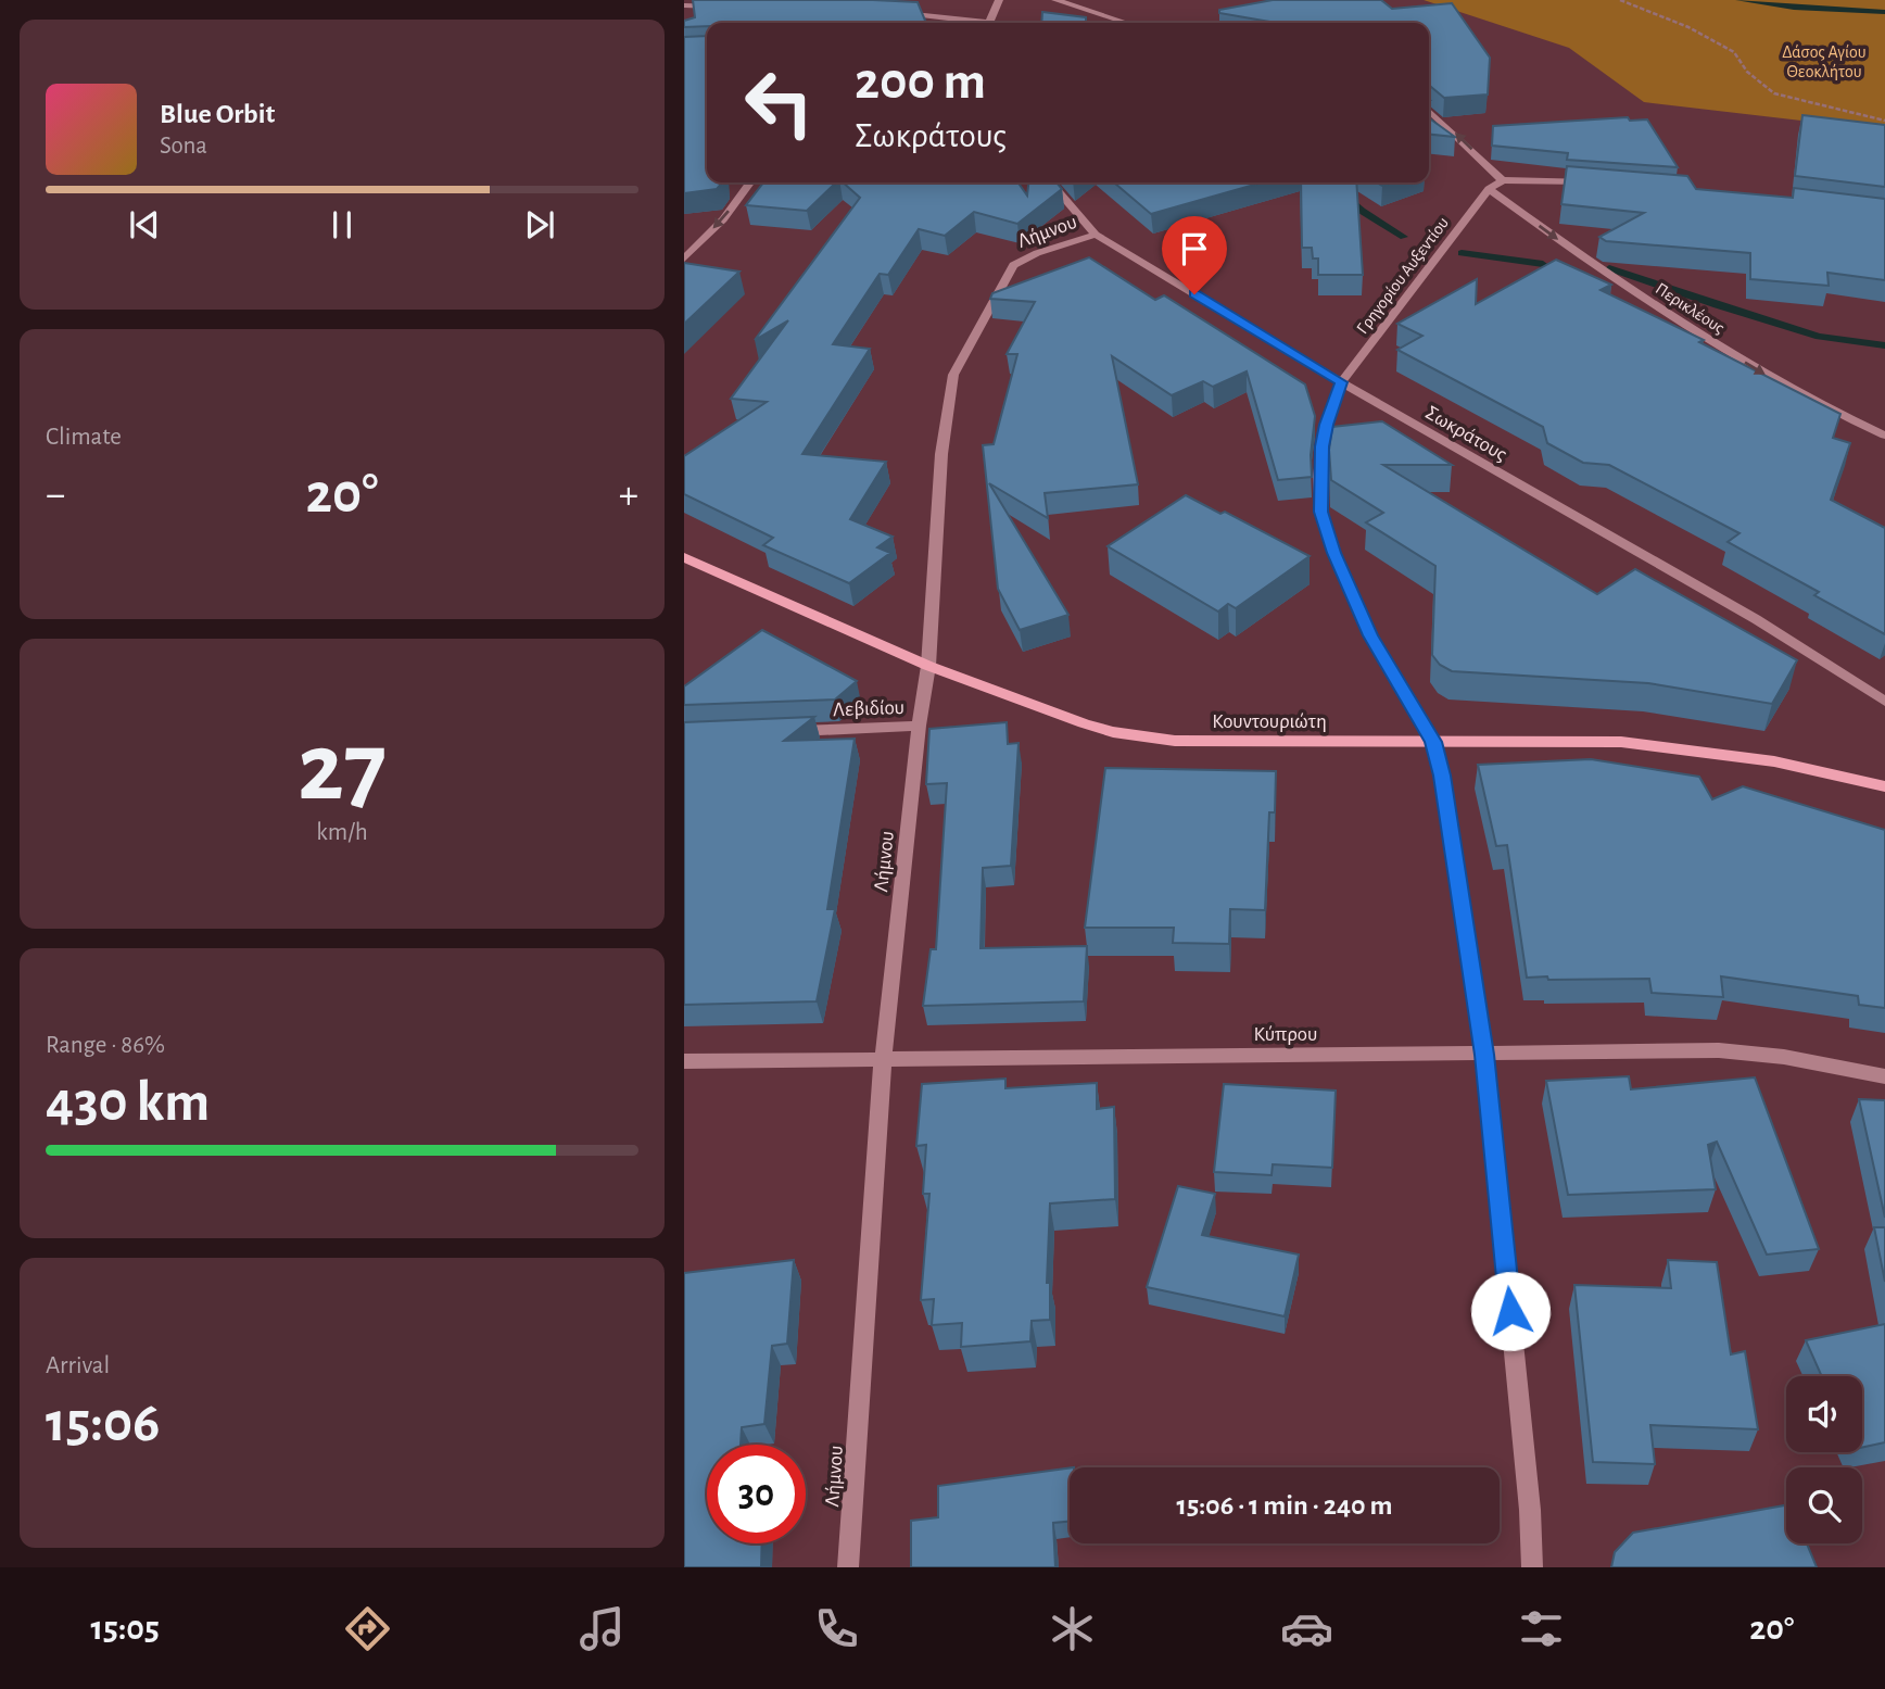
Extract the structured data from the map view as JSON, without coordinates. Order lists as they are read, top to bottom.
{
  "streets": {
    "street": [
      "Λήμνου",
      "Γρηγορίου Αυξεντίου",
      "Περικλέους",
      "Σωκράτους",
      "Λεβιδίου",
      "Κουντουριώτη",
      "Κύπρου"
    ]
  },
  "crossings": [
    ["Λήμνου", "Σωκράτους"],
    ["Λήμνου", "Λεβιδίου"],
    ["Λήμνου", "Κουντουριώτη"],
    ["Λήμνου", "Κύπρου"],
    ["Γρηγορίου Αυξεντίου", "Περικλέους"],
    ["Γρηγορίου Αυξεντίου", "Σωκράτους"],
    ["Γρηγορίου Αυξεντίου", "Κουντουριώτη"],
    ["Γρηγορίου Αυξεντίου", "Κύπρου"]
  ],
  "one_way": ["Περικλέους"],
  "parks": ["Δάσος Αγίου Θεοκλήτου"],
  "page": {
    "turn": ["200 m", "Σωκράτους"],
    "song": ["Blue Orbit", "Sona"],
    "tile": [
      "Climate",
      ["27", "km/h"],
      ["Range · 86%", "430 km"],
      ["Arrival", "15:06"]
    ],
    "heat": ["−", "20°", "+"],
    "limit": "30",
    "trip": "15:06 · 1 min · 240 m",
    "tabs": ["15:05", "20°"]
  }
}
